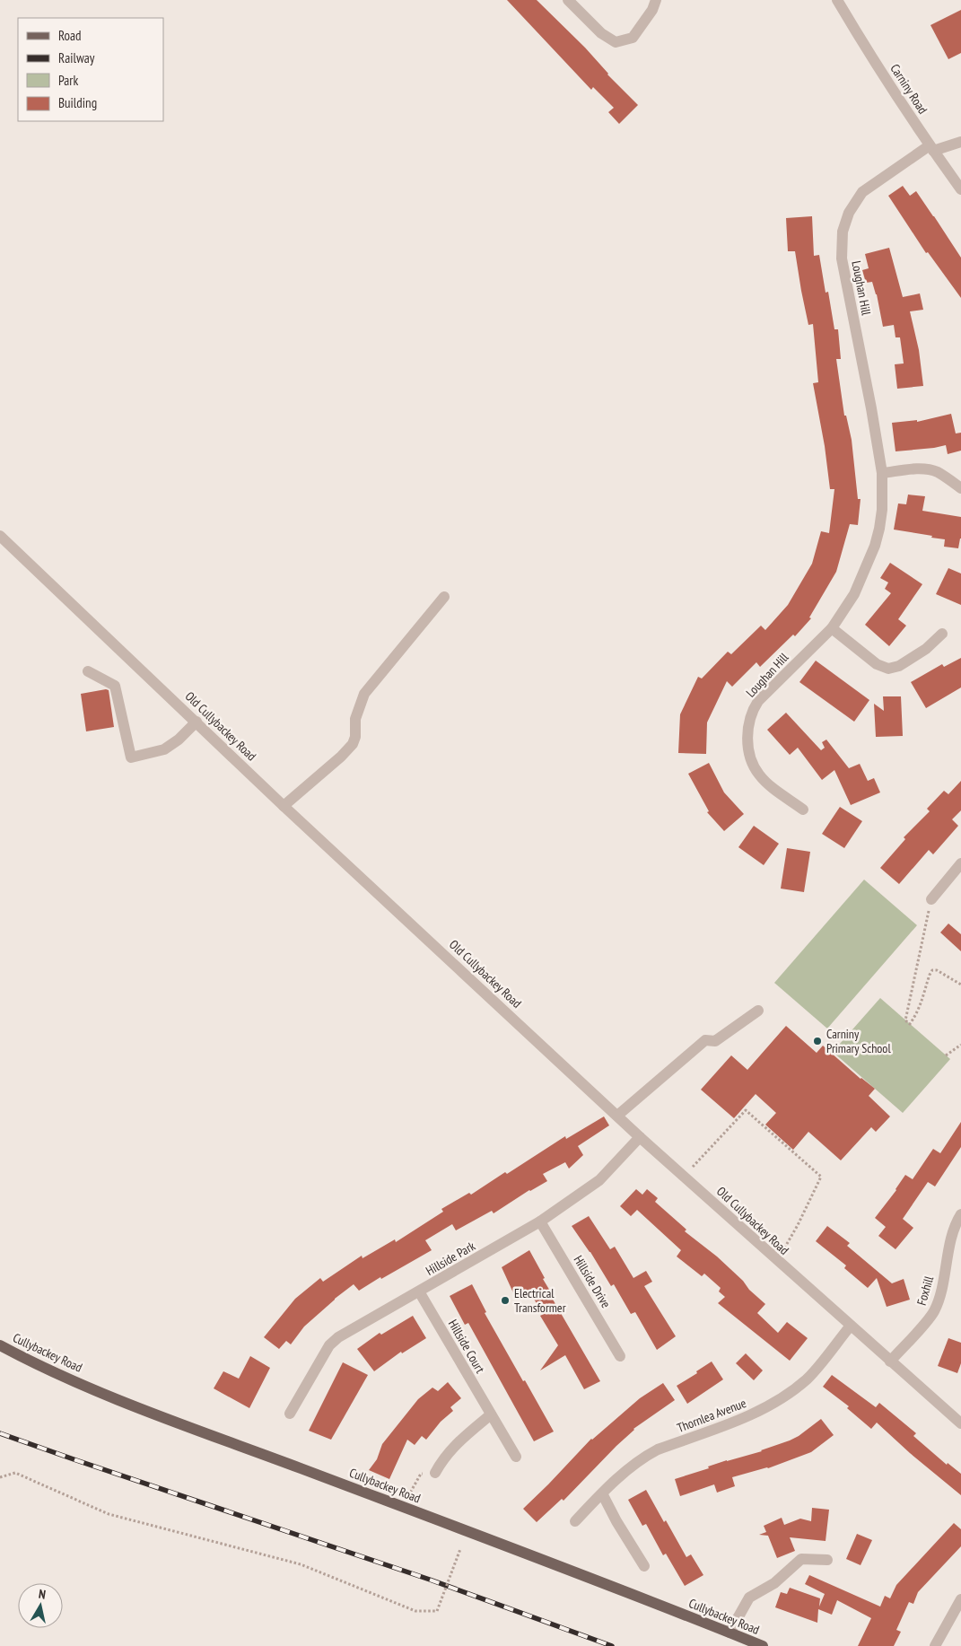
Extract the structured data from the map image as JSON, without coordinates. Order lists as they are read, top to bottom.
{
  "streets": {
    "main road": ["Cullybackey Road"],
    "street": [
      "Carniny Road",
      "Loughan Hill",
      "Old Cullybackey Road",
      "Hillside Park",
      "Hillside Drive",
      "Foxhill",
      "Hillside Court",
      "Thornlea Avenue"
    ]
  },
  "crossings": [
    ["Carniny Road", "Loughan Hill"],
    ["Old Cullybackey Road", "Hillside Park"],
    ["Old Cullybackey Road", "Foxhill"],
    ["Old Cullybackey Road", "Thornlea Avenue"],
    ["Hillside Park", "Hillside Drive"],
    ["Hillside Park", "Hillside Court"]
  ],
  "places": ["Carniny Primary School", "Electrical Transformer"],
  "legend": [
    "Road",
    "Railway",
    "Park",
    "Building"
  ],
  "north": "top"
}
